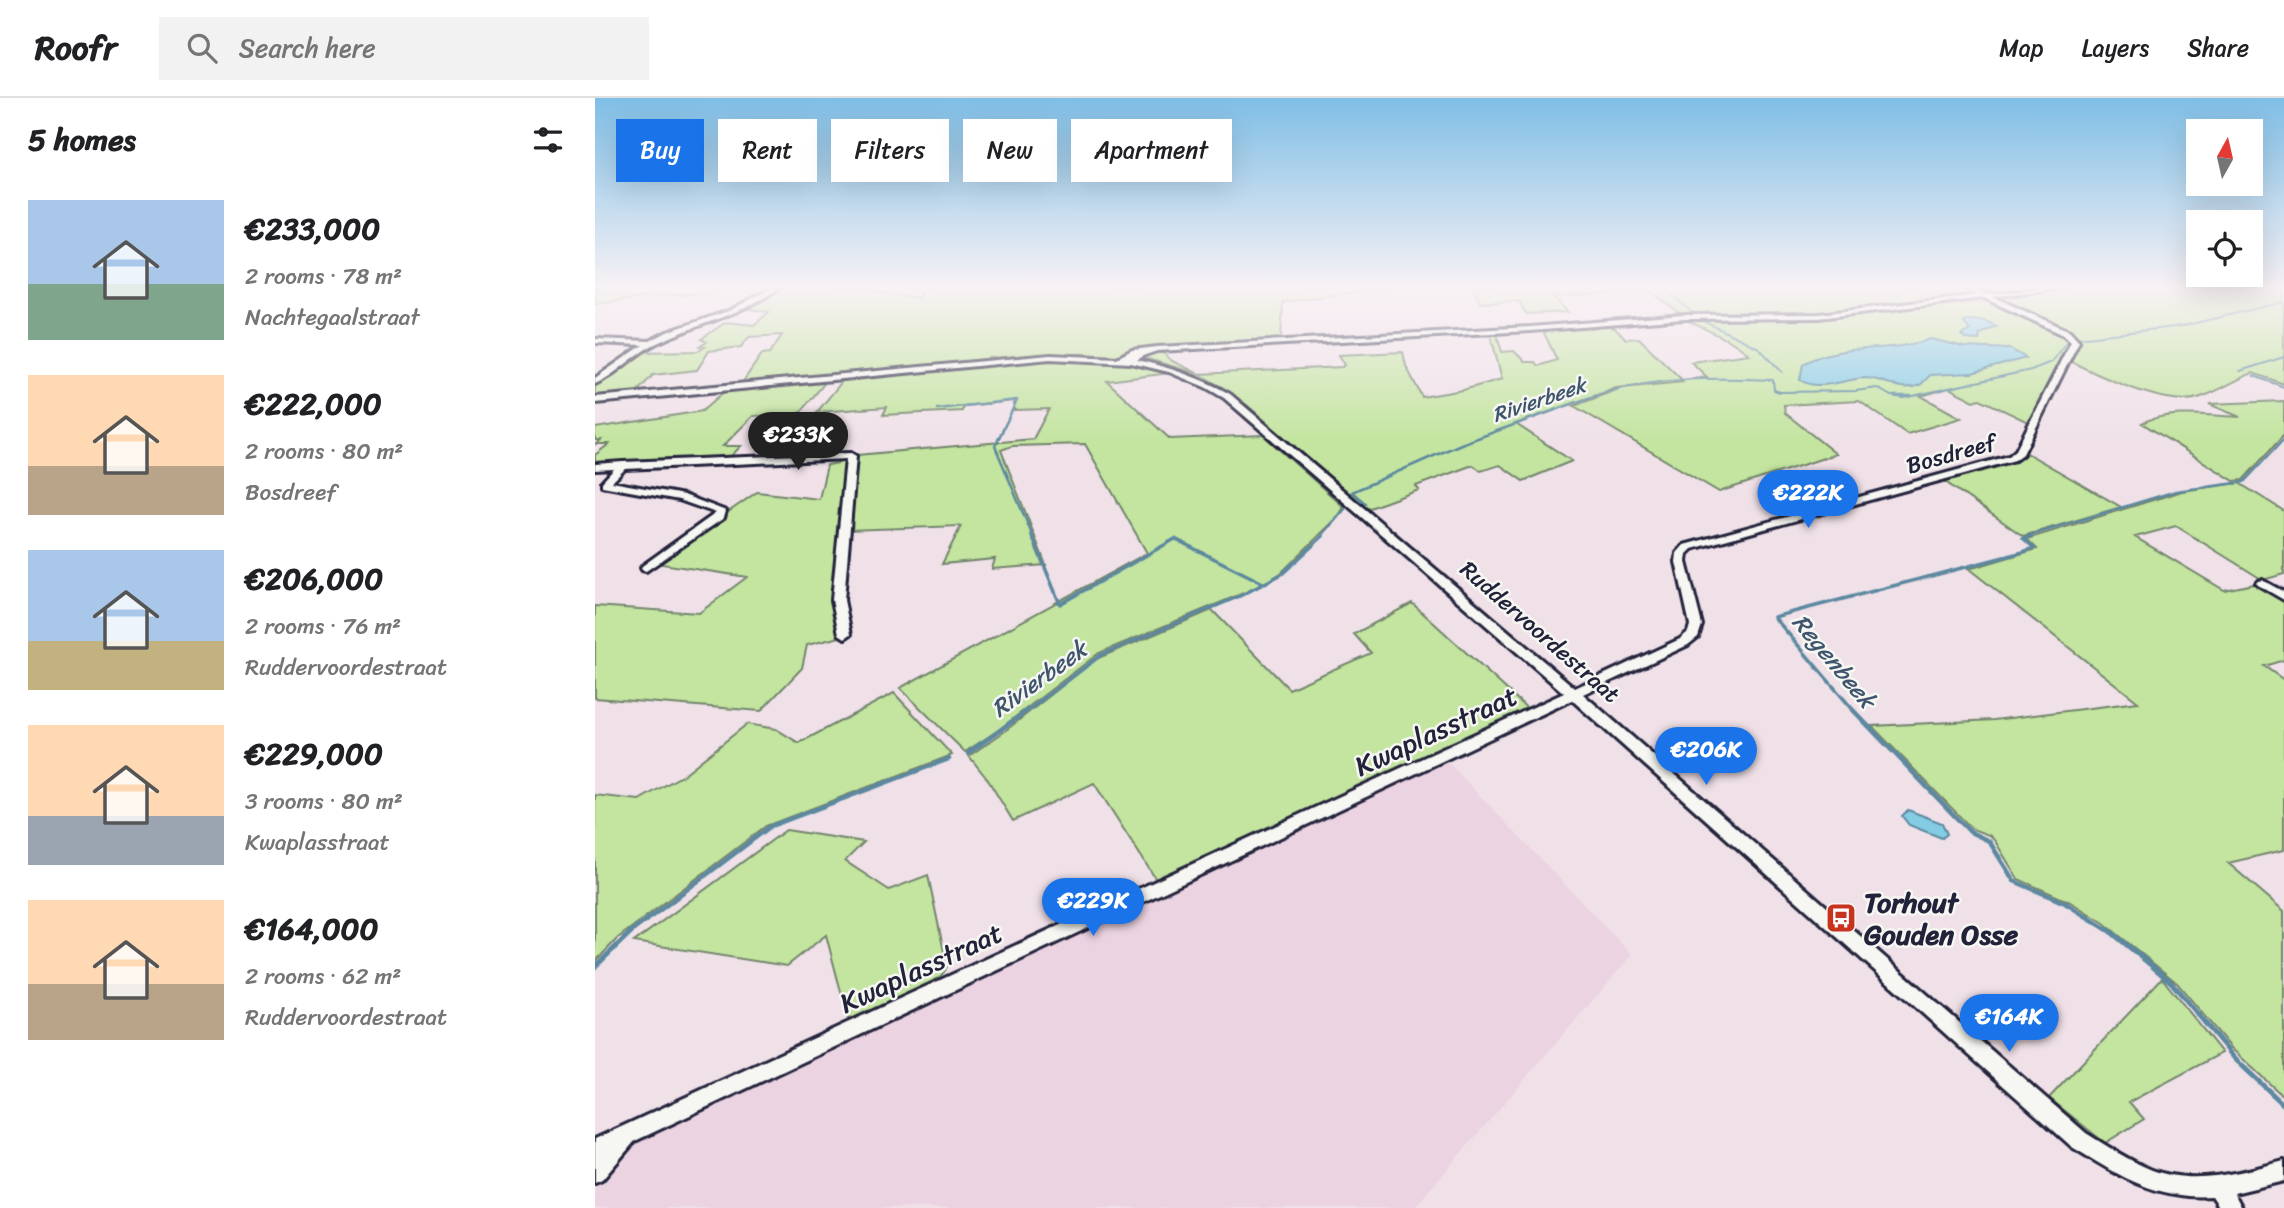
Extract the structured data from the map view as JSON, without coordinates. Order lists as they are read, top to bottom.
{
  "streets": {
    "street": ["Bosdreef", "Ruddervoordestraat", "Kwaplasstraat"]
  },
  "crossings": [
    ["Bosdreef", "Ruddervoordestraat"],
    ["Bosdreef", "Kwaplasstraat"],
    ["Ruddervoordestraat", "Kwaplasstraat"]
  ],
  "water": ["Rivierbeek", "Regenbeek"],
  "places": {
    "bus stop": ["Torhout Gouden Osse"]
  },
  "north": "top",
  "page": {
    "header": "Roofr",
    "search": "Search here",
    "nav": ["Map", "Layers", "Share"],
    "heading": "5 homes",
    "chip": [
      "Buy",
      "Rent",
      "Filters",
      "New",
      "Apartment"
    ],
    "list": [
      {
        "name": "€233,000",
        "note": "2 rooms · 78 m² · Nachtegaalstraat"
      },
      {
        "name": "€222,000",
        "note": "2 rooms · 80 m² · Bosdreef"
      },
      {
        "name": "€206,000",
        "note": "2 rooms · 76 m² · Ruddervoordestraat"
      },
      {
        "name": "€229,000",
        "note": "3 rooms · 80 m² · Kwaplasstraat"
      },
      {
        "name": "€164,000",
        "note": "2 rooms · 62 m² · Ruddervoordestraat"
      }
    ],
    "price": [
      "€233K",
      "€222K",
      "€206K",
      "€229K",
      "€164K"
    ]
  }
}
